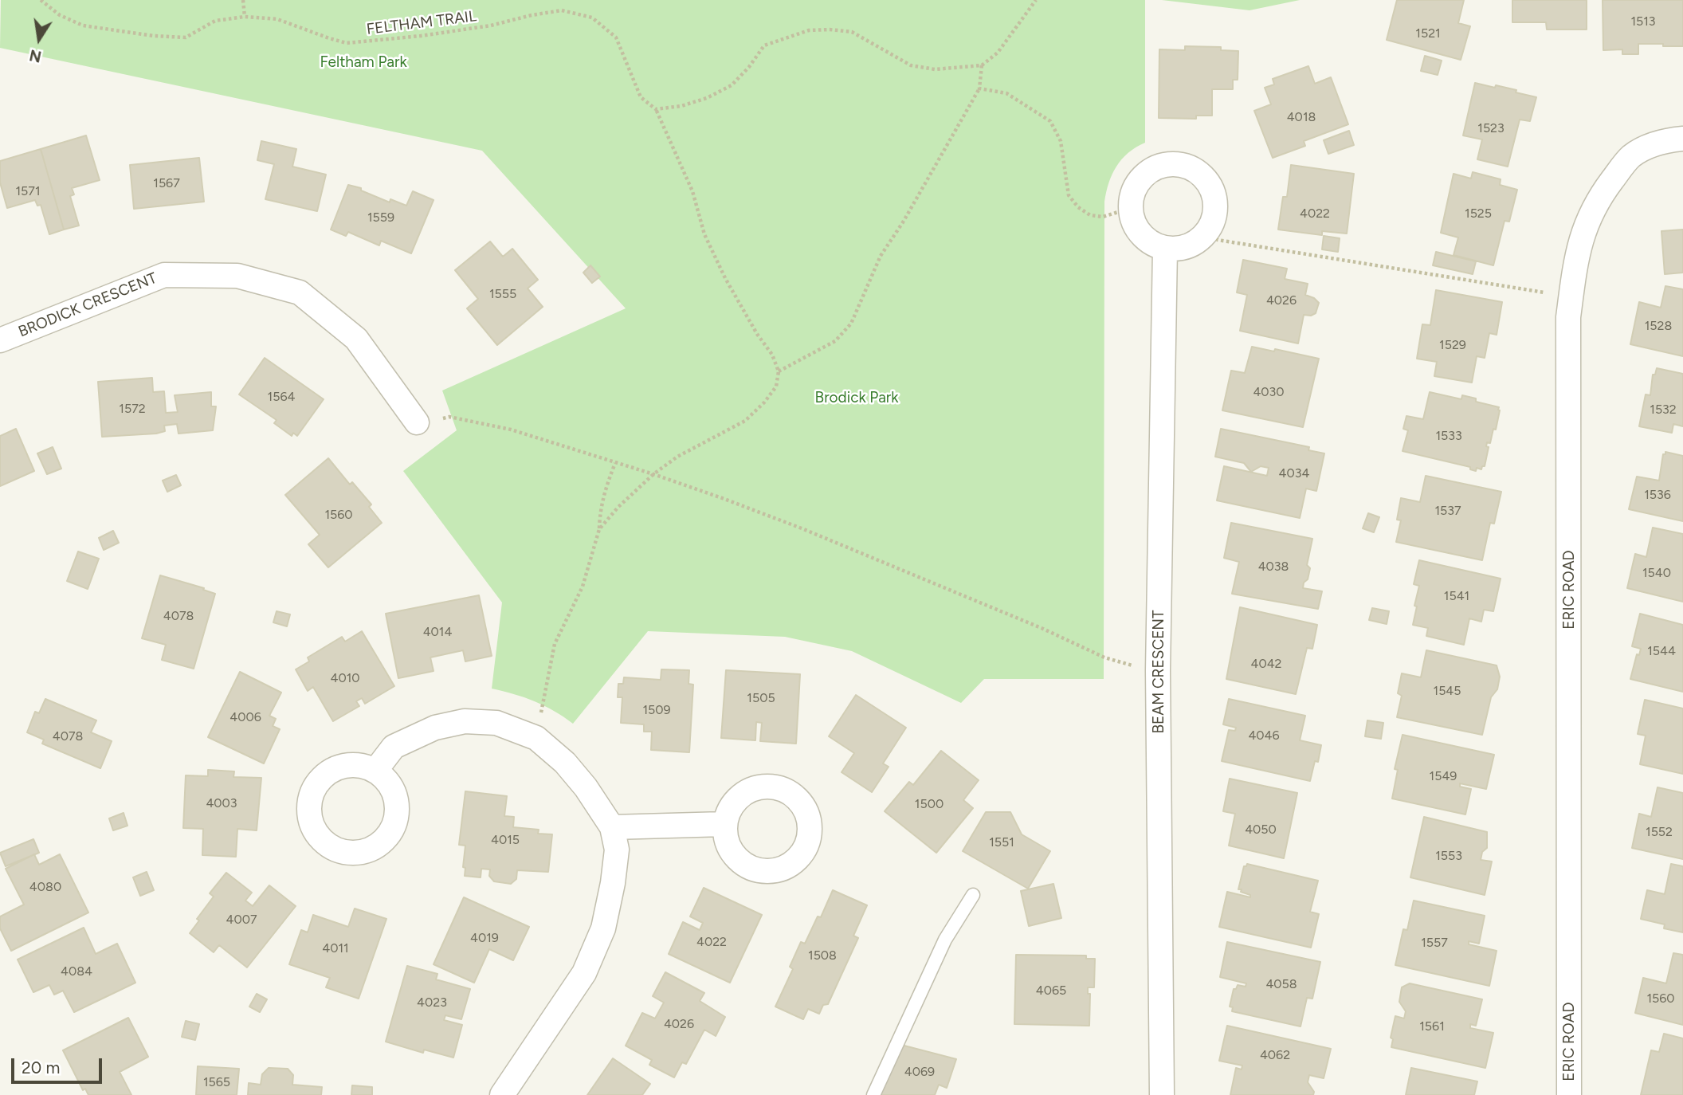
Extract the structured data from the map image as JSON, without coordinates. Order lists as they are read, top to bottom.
{
  "streets": {
    "street": ["BRODICK CRESCENT", "ERIC ROAD", "BEAM CRESCENT"],
    "path": ["FELTHAM TRAIL"]
  },
  "parks": ["Feltham Park", "Brodick Park"],
  "house_numbers": [
    "1513",
    "1521",
    "4018",
    "1523",
    "1567",
    "1571",
    "4022",
    "1525",
    "1559",
    "1555",
    "4026",
    "1528",
    "1529",
    "4030",
    "1564",
    "1572",
    "1532",
    "1533",
    "4034",
    "1536",
    "1537",
    "1560",
    "4038",
    "1540",
    "1541",
    "4078",
    "4014",
    "1544",
    "4042",
    "4010",
    "1545",
    "1505",
    "1509",
    "4006",
    "4046",
    "4078",
    "1549",
    "4003",
    "1500",
    "4050",
    "1552",
    "4015",
    "1551",
    "1553",
    "4080",
    "4007",
    "4019",
    "4022",
    "1557",
    "4011",
    "1508",
    "4084",
    "4058",
    "4065",
    "1560",
    "4023",
    "4026",
    "1561",
    "4062",
    "4069",
    "1565"
  ],
  "scale_bar": "20 m",
  "north": "bottom"
}
